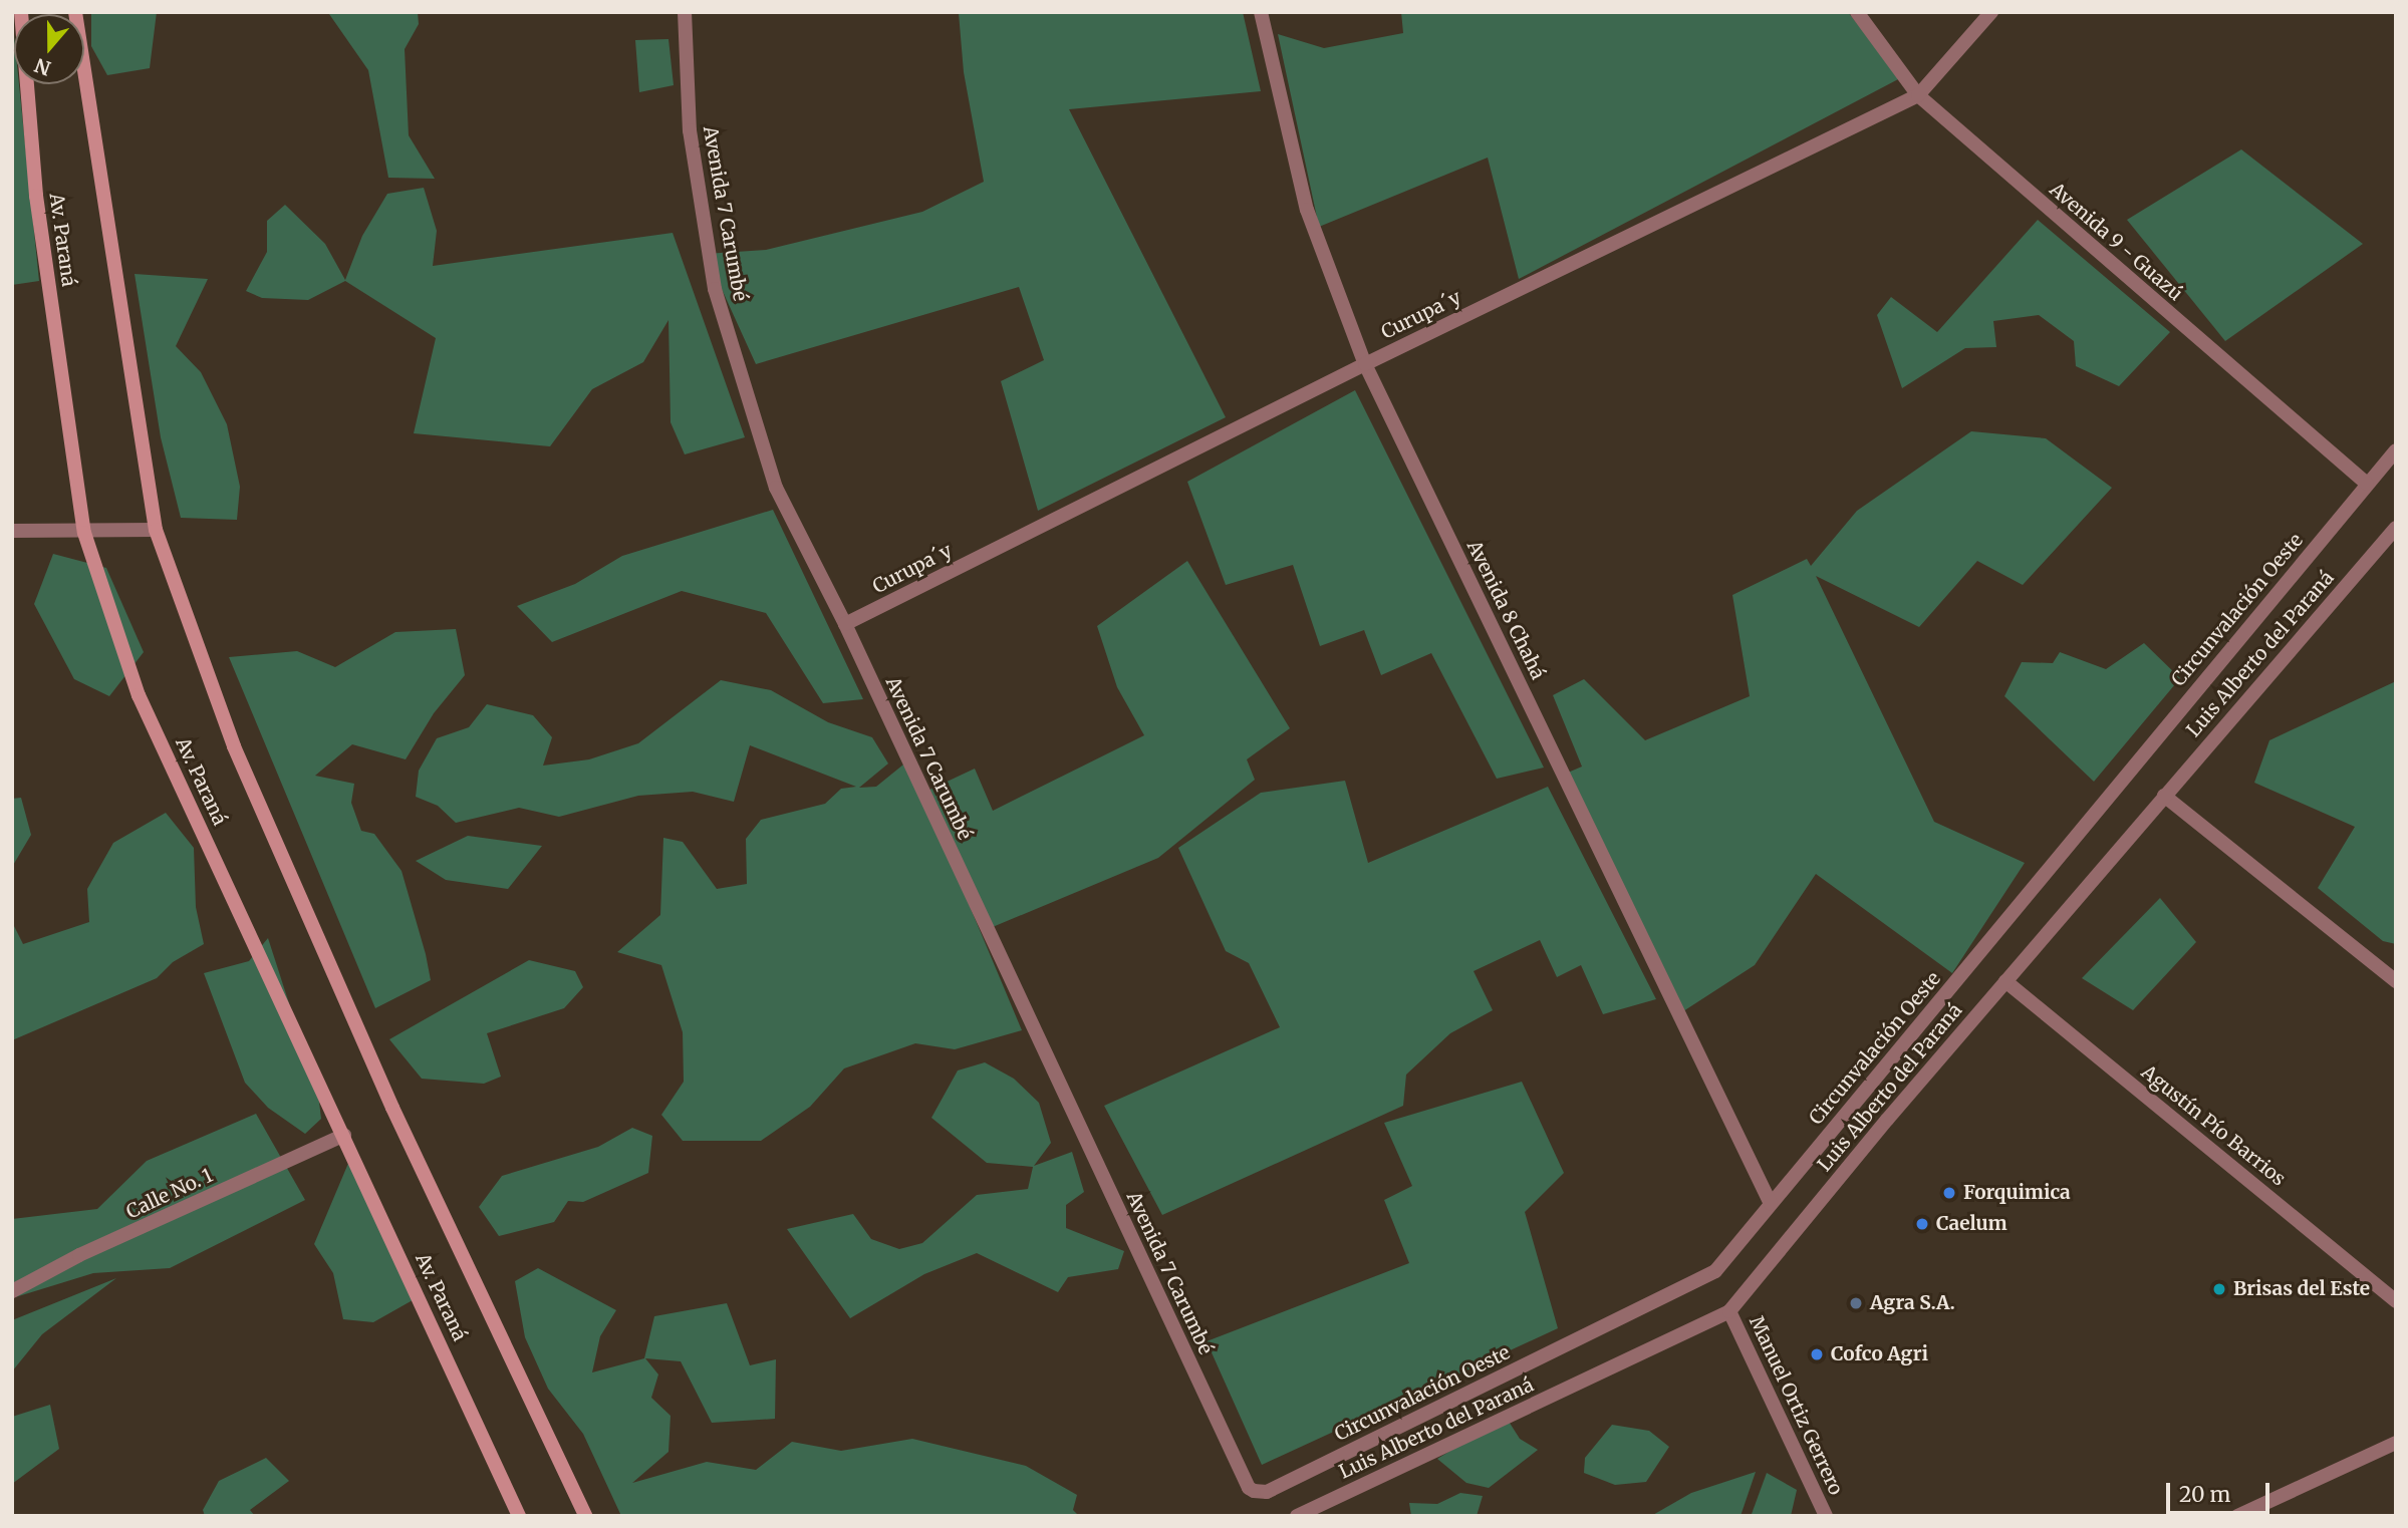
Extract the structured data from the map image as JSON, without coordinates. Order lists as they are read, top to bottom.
{
  "streets": {
    "street": [
      "Avenida 7 Carumbé",
      "Av. Paraná",
      "Avenida 9 - Guazú",
      "Curupa´y",
      "Avenida 8 Chahá",
      "Circunvalación Oeste",
      "Luis Alberto del Paraná",
      "Agustín Pío Barrios",
      "Calle No. 1",
      "Manuel Ortiz Gerrero"
    ]
  },
  "crossings": [
    ["Avenida 7 Carumbé", "Curupa´y"],
    ["Avenida 7 Carumbé", "Circunvalación Oeste"],
    ["Av. Paraná", "Calle No. 1"],
    ["Avenida 9 - Guazú", "Curupa´y"],
    ["Avenida 9 - Guazú", "Circunvalación Oeste"],
    ["Curupa´y", "Avenida 8 Chahá"],
    ["Avenida 8 Chahá", "Circunvalación Oeste"],
    ["Luis Alberto del Paraná", "Agustín Pío Barrios"],
    ["Luis Alberto del Paraná", "Manuel Ortiz Gerrero"]
  ],
  "places": [
    "Forquimica",
    "Caelum",
    "Brisas del Este",
    "Agra S.A.",
    "Cofco Agri"
  ],
  "scale_bar": "20 m",
  "north": "bottom"
}
